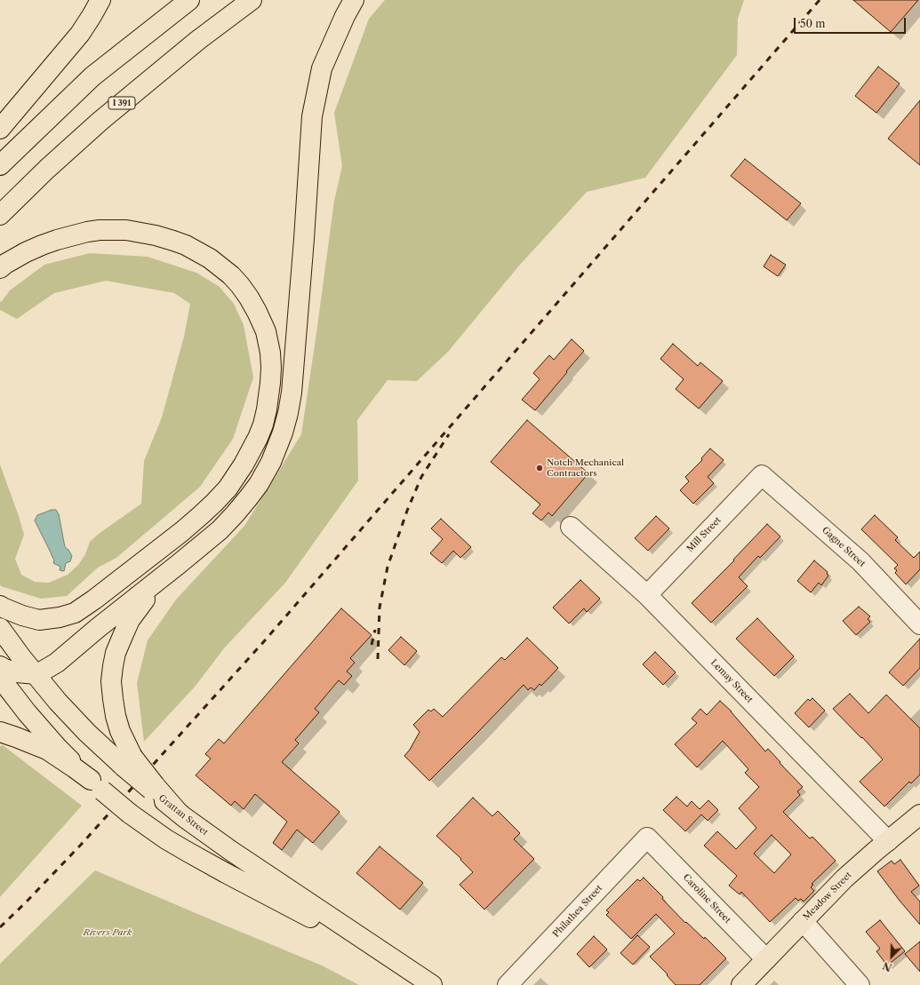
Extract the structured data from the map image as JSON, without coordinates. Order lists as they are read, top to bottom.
{
  "streets": {
    "main road": ["I 391", "Grattan Street", "Meadow Street"],
    "street": [
      "Mill Street",
      "Gagne Street",
      "Lemay Street",
      "Caroline Street",
      "Philathea Street"
    ]
  },
  "crossings": [
    ["Mill Street", "Gagne Street"],
    ["Mill Street", "Lemay Street"],
    ["Lemay Street", "Meadow Street"],
    ["Meadow Street", "Caroline Street"],
    ["Caroline Street", "Philathea Street"]
  ],
  "parks": ["Rivers Park"],
  "places": ["Notch Mechanical Contractors"],
  "scale_bar": "50 m",
  "north": "bottom left"
}
